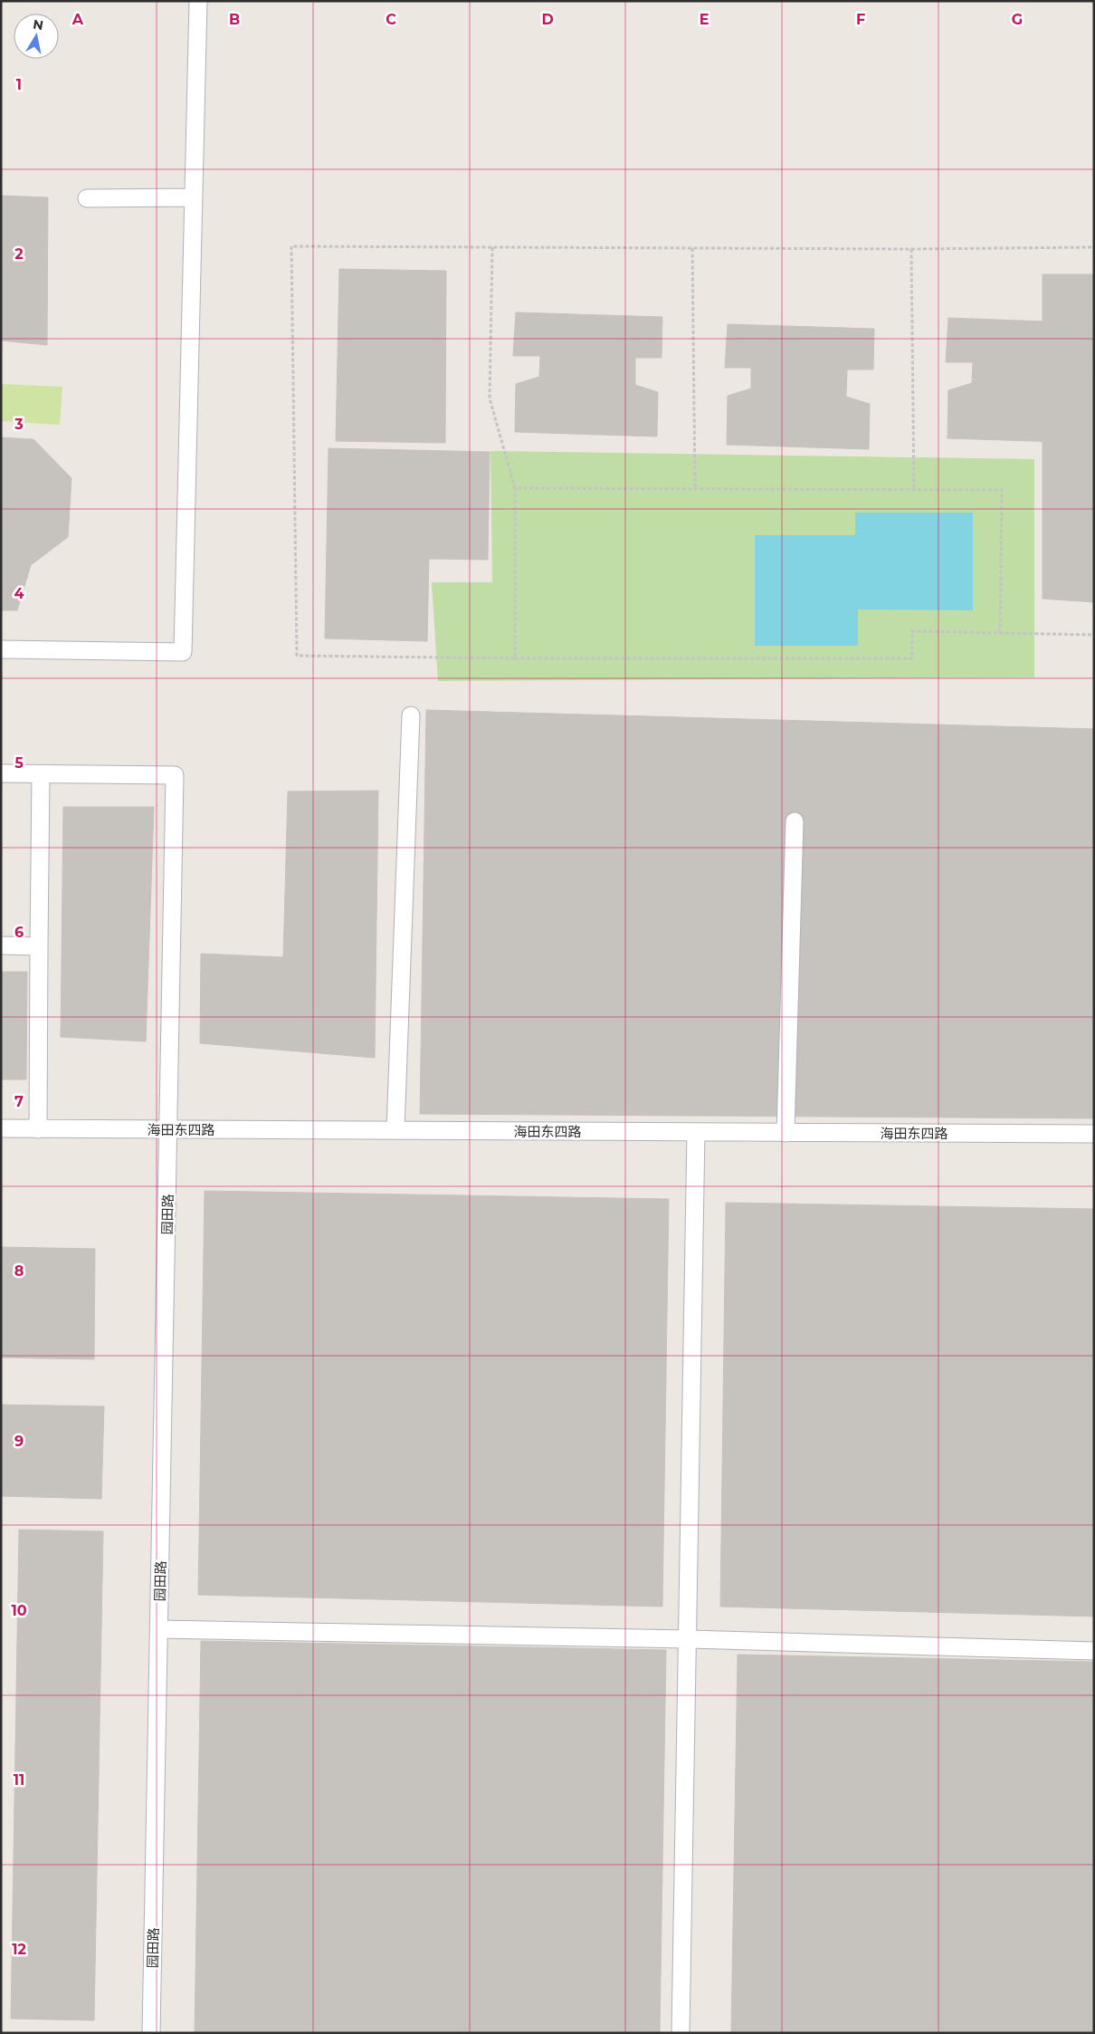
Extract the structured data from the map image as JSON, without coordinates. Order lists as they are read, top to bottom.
{
  "streets": {
    "lane": ["海田东四路", "园田路"]
  },
  "crossings": [
    ["海田东四路", "园田路"]
  ],
  "north": "top",
  "grid": {
    "columns": [
      "A",
      "B",
      "C",
      "D",
      "E",
      "F",
      "G"
    ],
    "rows": [
      "1",
      "2",
      "3",
      "4",
      "5",
      "6",
      "7",
      "8",
      "9",
      "10",
      "11",
      "12"
    ]
  }
}
